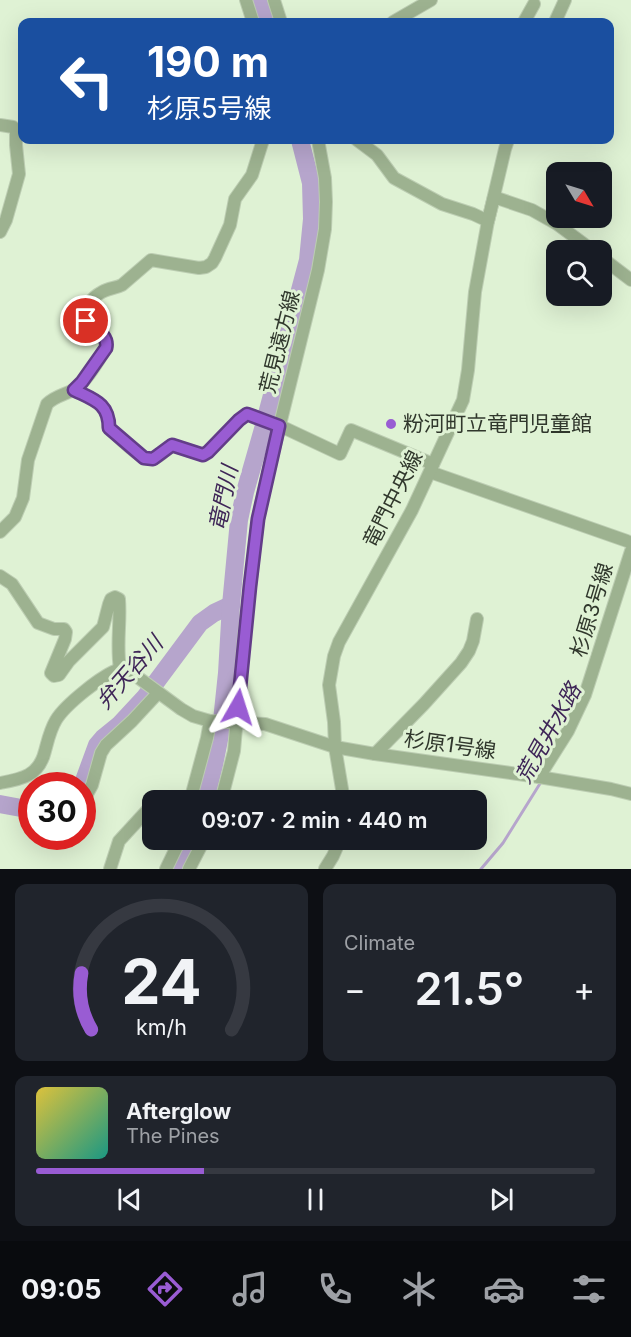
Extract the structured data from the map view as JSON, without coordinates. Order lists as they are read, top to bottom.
{
  "streets": {
    "street": [
      "荒見遠方線",
      "竜門中央線",
      "杉原3号線",
      "杉原1号線"
    ]
  },
  "crossings": [
    ["荒見遠方線", "杉原3号線"],
    ["荒見遠方線", "杉原1号線"],
    ["竜門中央線", "杉原3号線"],
    ["竜門中央線", "杉原1号線"],
    ["杉原3号線", "杉原1号線"]
  ],
  "water": ["竜門川", "弁天谷川", "荒見井水路"],
  "places": ["粉河町立竜門児童館"],
  "north": "bottom right",
  "page": {
    "turn": ["190 m", "杉原5号線"],
    "limit": "30",
    "trip": "09:07 · 2 min · 440 m",
    "tile": "Climate",
    "heat": ["−", "21.5°", "+"],
    "song": ["Afterglow", "The Pines"],
    "tabs": "09:05",
    "gauge": ["24", "km/h"]
  }
}
